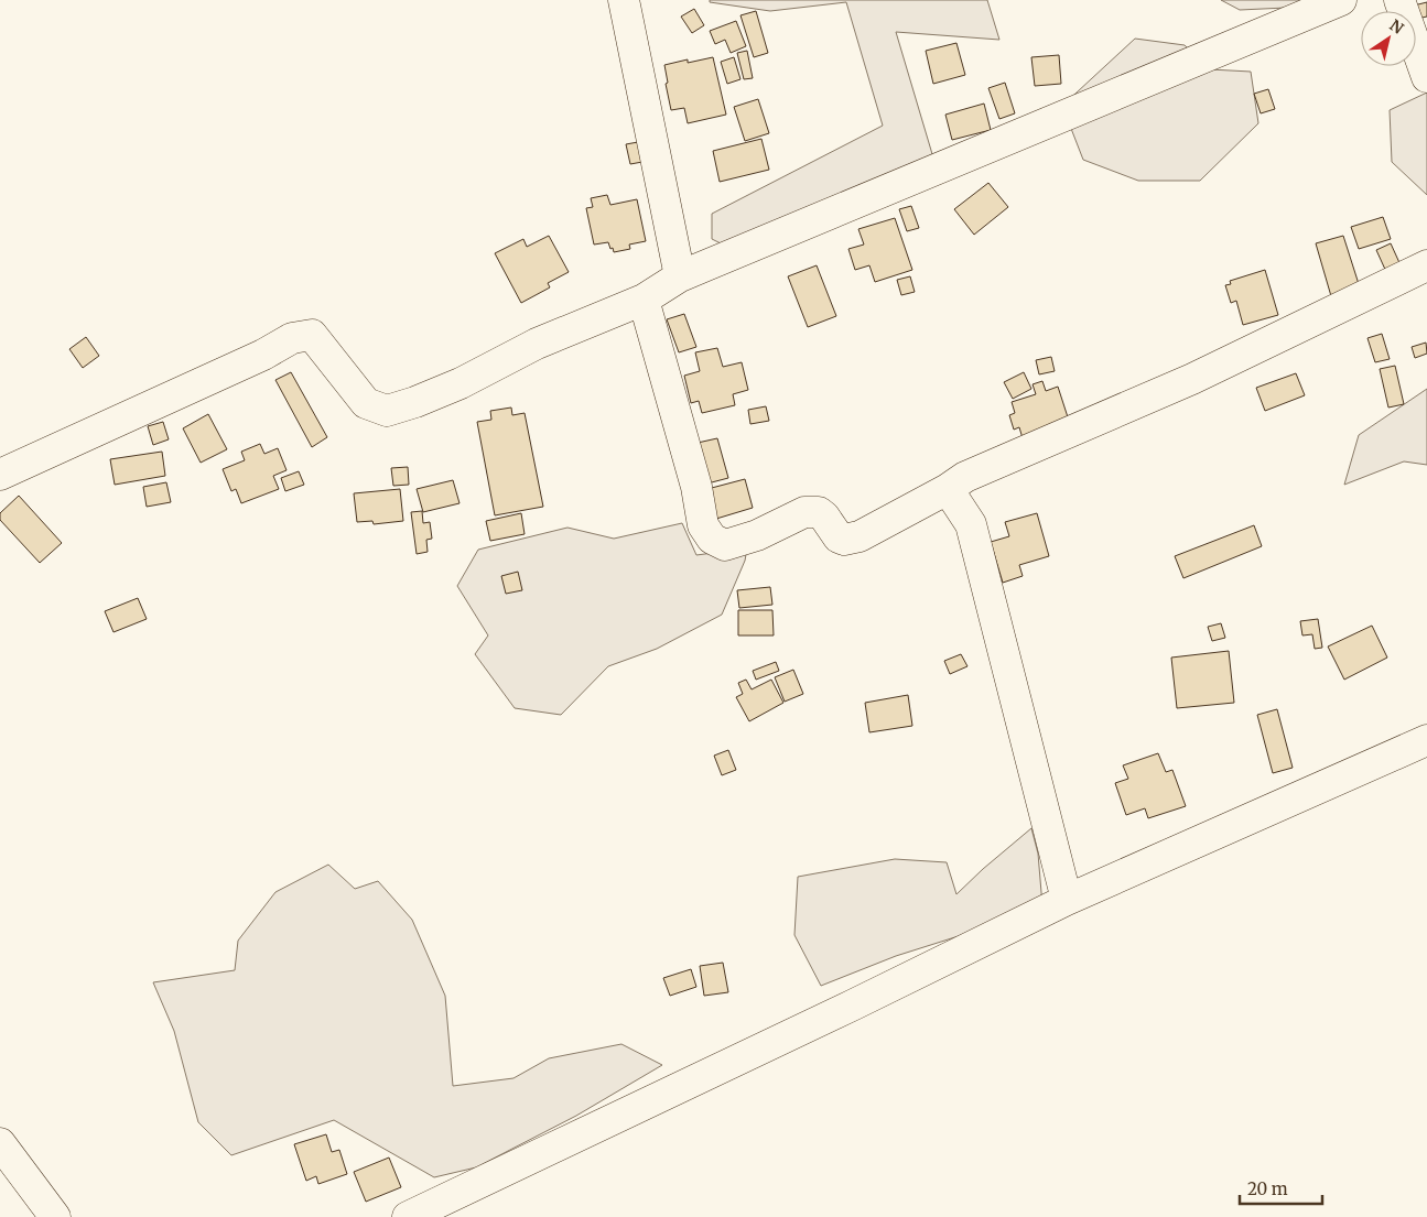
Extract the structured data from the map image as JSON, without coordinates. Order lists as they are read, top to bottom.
{
  "scale_bar": "20 m",
  "north": "top right"
}
